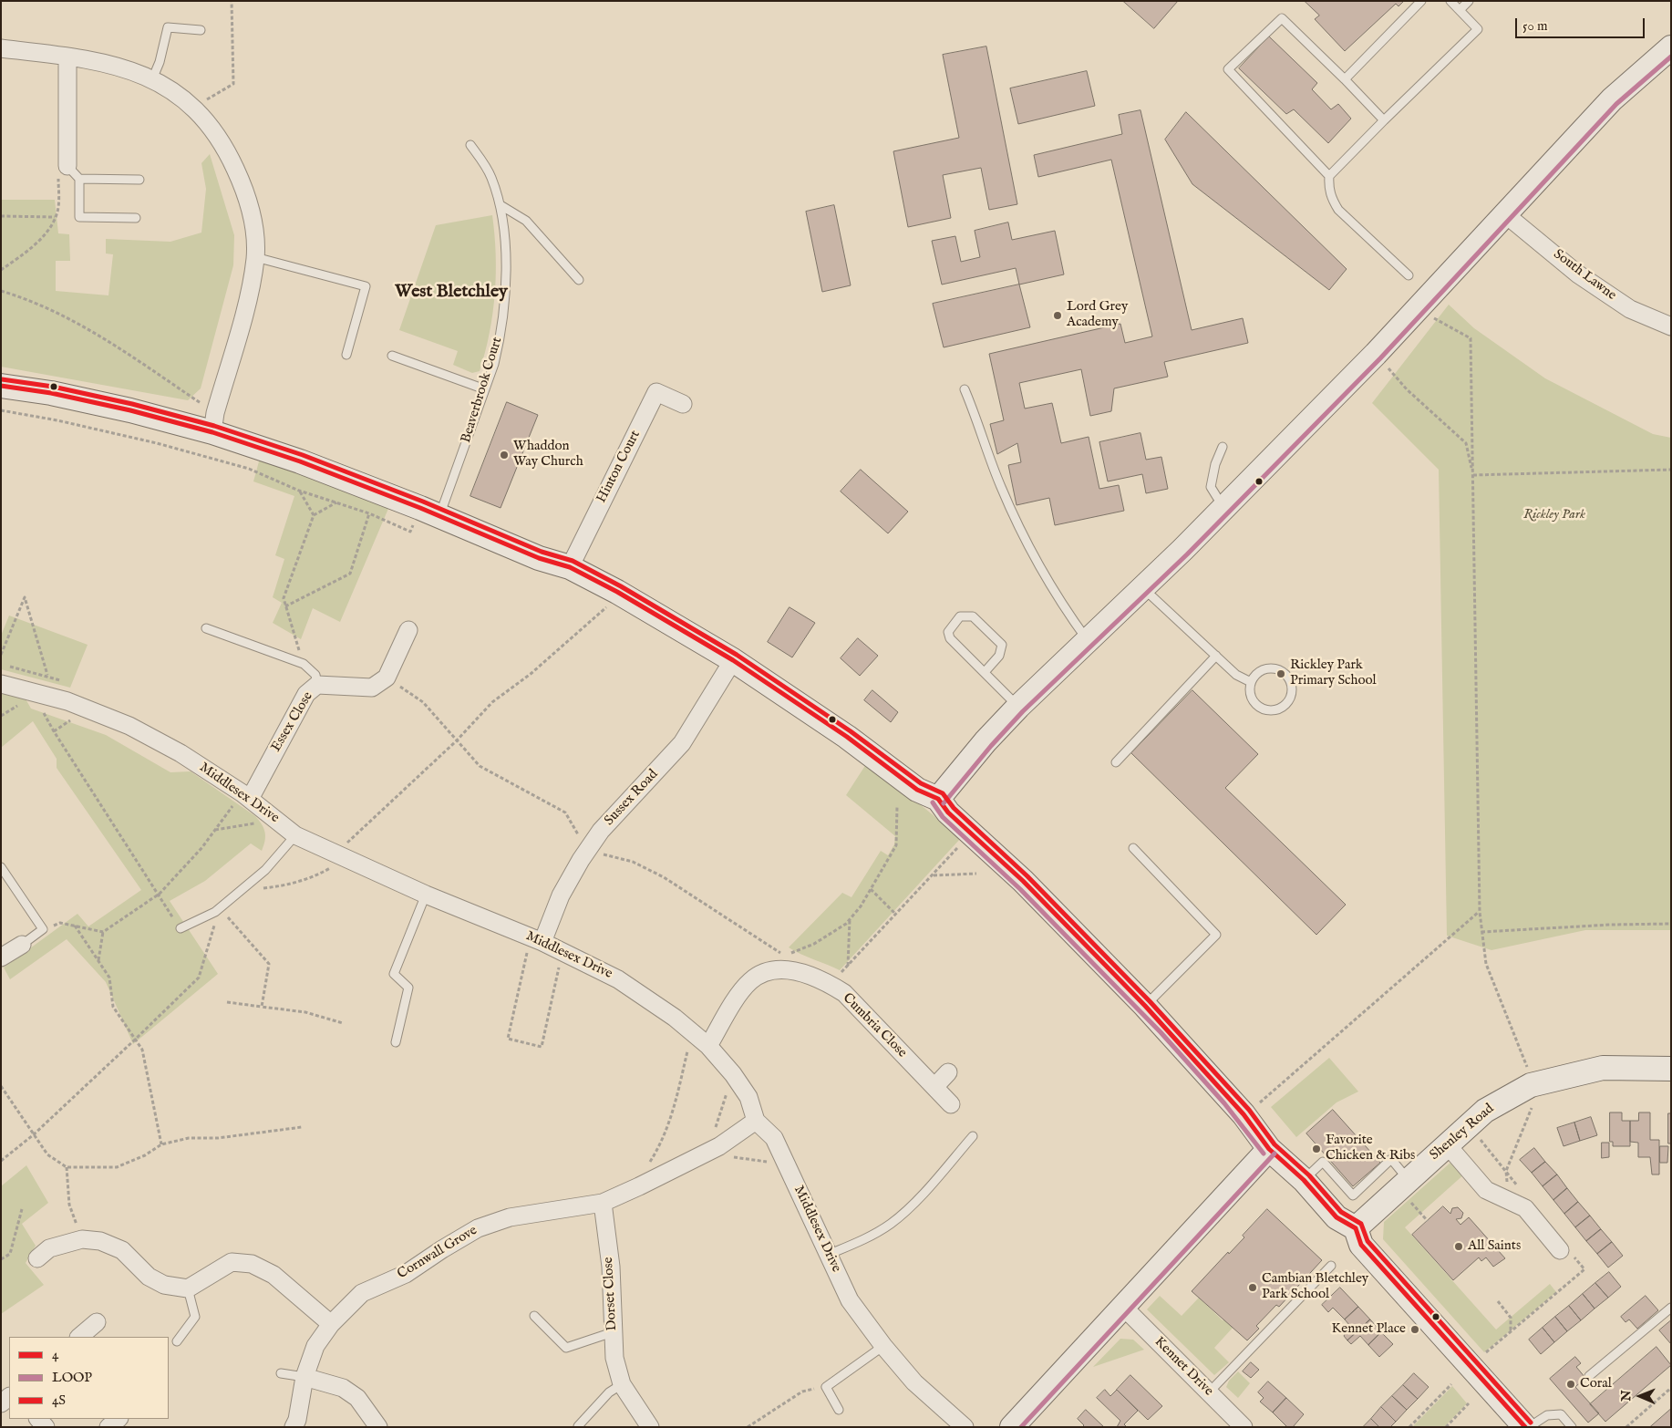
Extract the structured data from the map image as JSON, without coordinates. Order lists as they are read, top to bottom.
{
  "streets": {
    "street": [
      "South Lawne",
      "Hinton Court",
      "Essex Close",
      "Middlesex Drive",
      "Sussex Road",
      "Cumbria Close",
      "Shenley Road",
      "Cornwall Grove",
      "Dorset Close",
      "Kennet Drive"
    ],
    "lane": ["Beaverbrook Court"]
  },
  "crossings": [
    ["Essex Close", "Middlesex Drive"],
    ["Middlesex Drive", "Sussex Road"],
    ["Middlesex Drive", "Cumbria Close"],
    ["Middlesex Drive", "Cornwall Grove"],
    ["Cornwall Grove", "Dorset Close"]
  ],
  "districts": ["West Bletchley"],
  "parks": ["Rickley Park"],
  "places": [
    "Lord Grey Academy",
    "Whaddon Way Church",
    "Rickley Park Primary School",
    "Favorite Chicken & Ribs",
    "All Saints",
    "Cambian Bletchley Park School",
    "Kennet Place",
    "Coral"
  ],
  "lines": ["transit line LOOP", "transit line 4S", "transit line 4"],
  "legend": ["4", "LOOP", "4S"],
  "scale_bar": "50 m",
  "north": "left"
}
